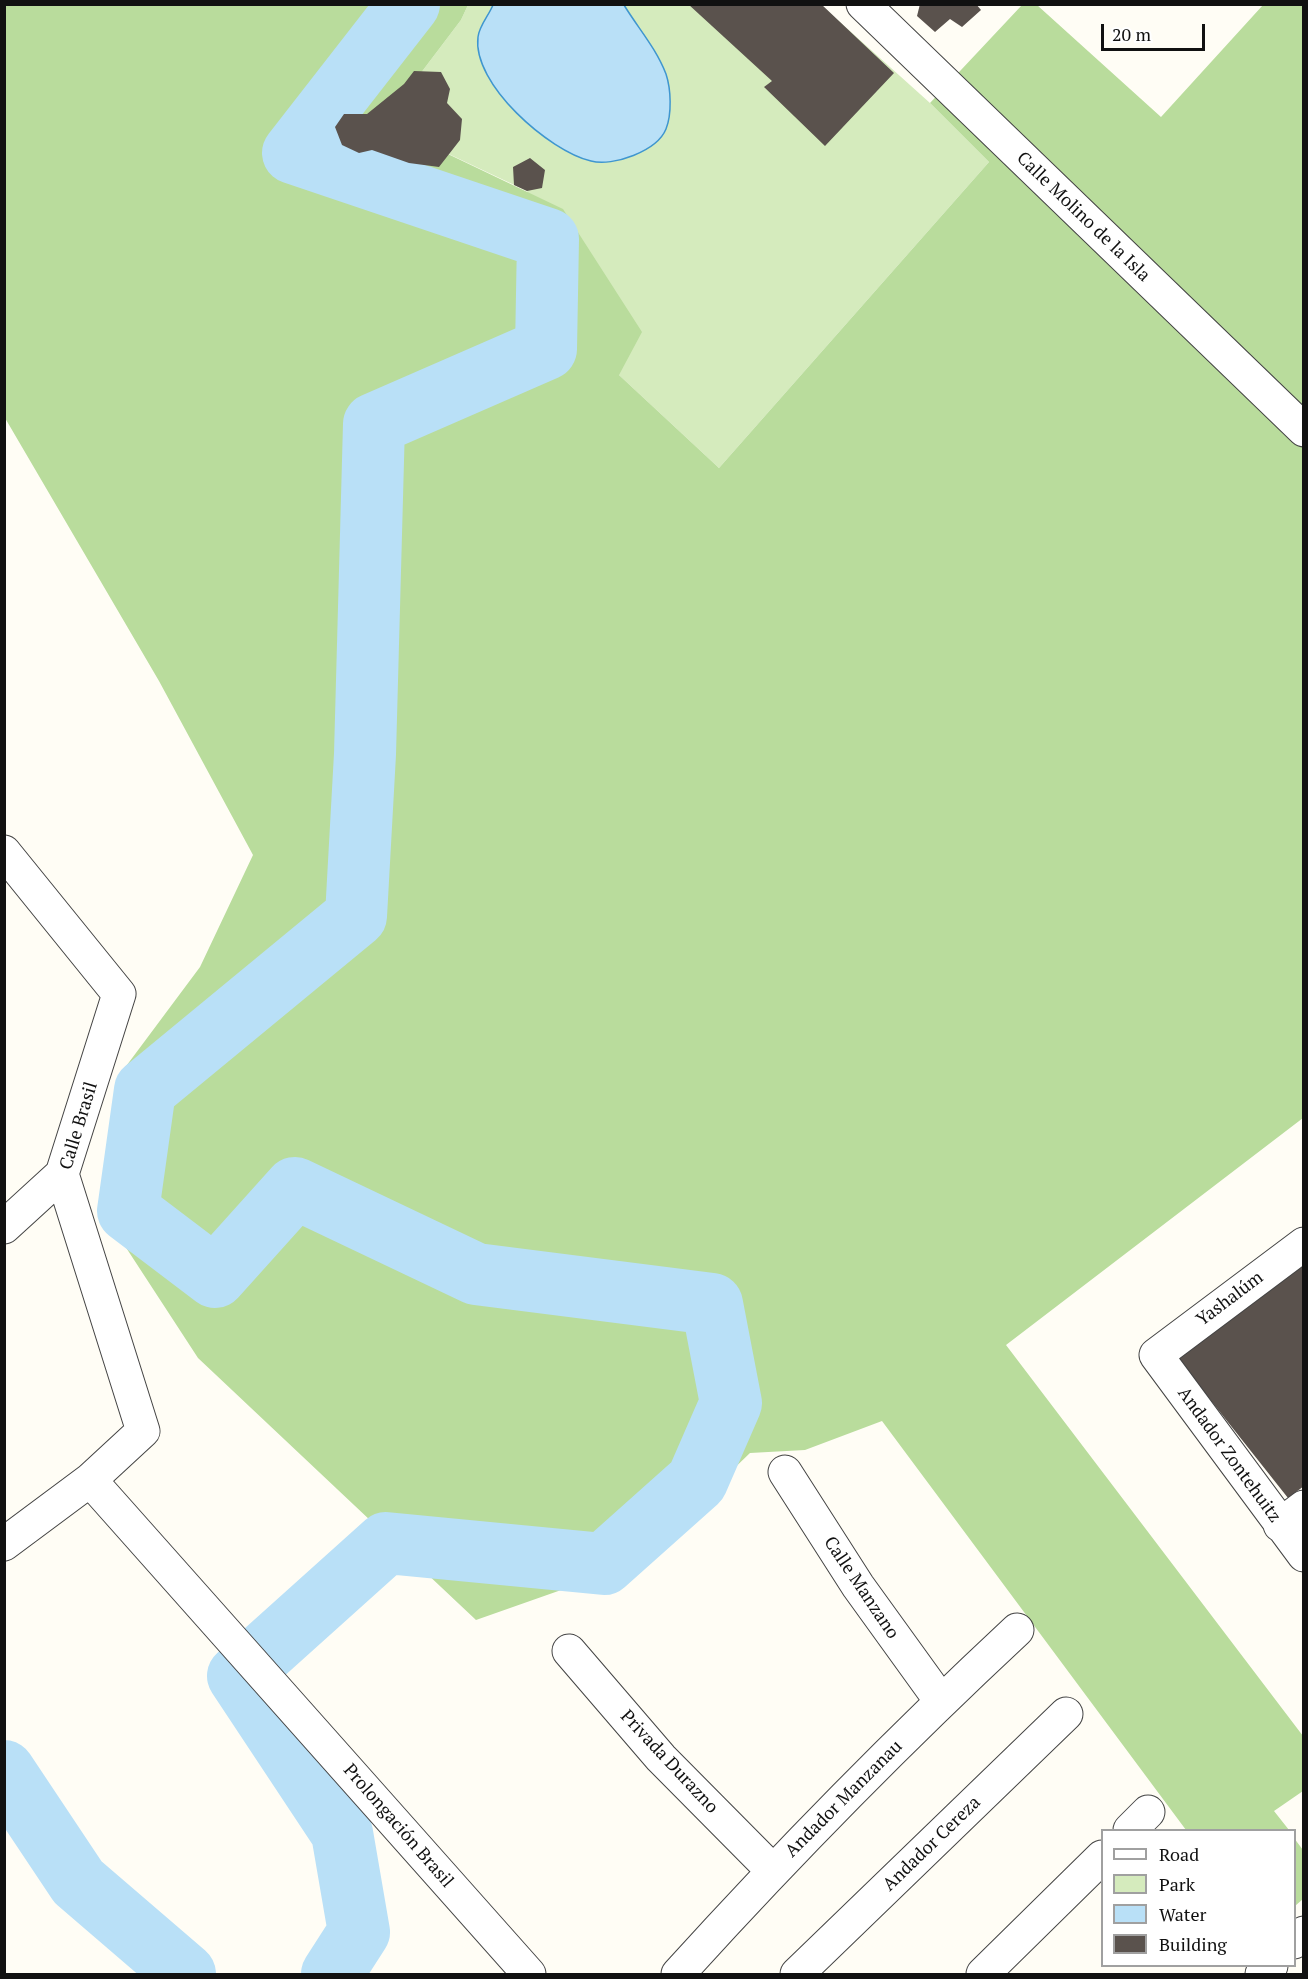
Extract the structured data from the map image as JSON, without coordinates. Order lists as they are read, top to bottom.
{
  "streets": {
    "street": [
      "Calle Molino de la Isla",
      "Calle Brasil",
      "Yashalúm",
      "Andador Zontehuitz",
      "Calle Manzano",
      "Privada Durazno",
      "Andador Manzanau",
      "Prolongación Brasil",
      "Andador Cereza"
    ]
  },
  "crossings": [
    ["Calle Brasil", "Prolongación Brasil"],
    ["Yashalúm", "Andador Zontehuitz"],
    ["Calle Manzano", "Andador Manzanau"],
    ["Privada Durazno", "Andador Manzanau"]
  ],
  "legend": [
    "Road",
    "Park",
    "Water",
    "Building"
  ],
  "scale_bar": "20 m"
}
